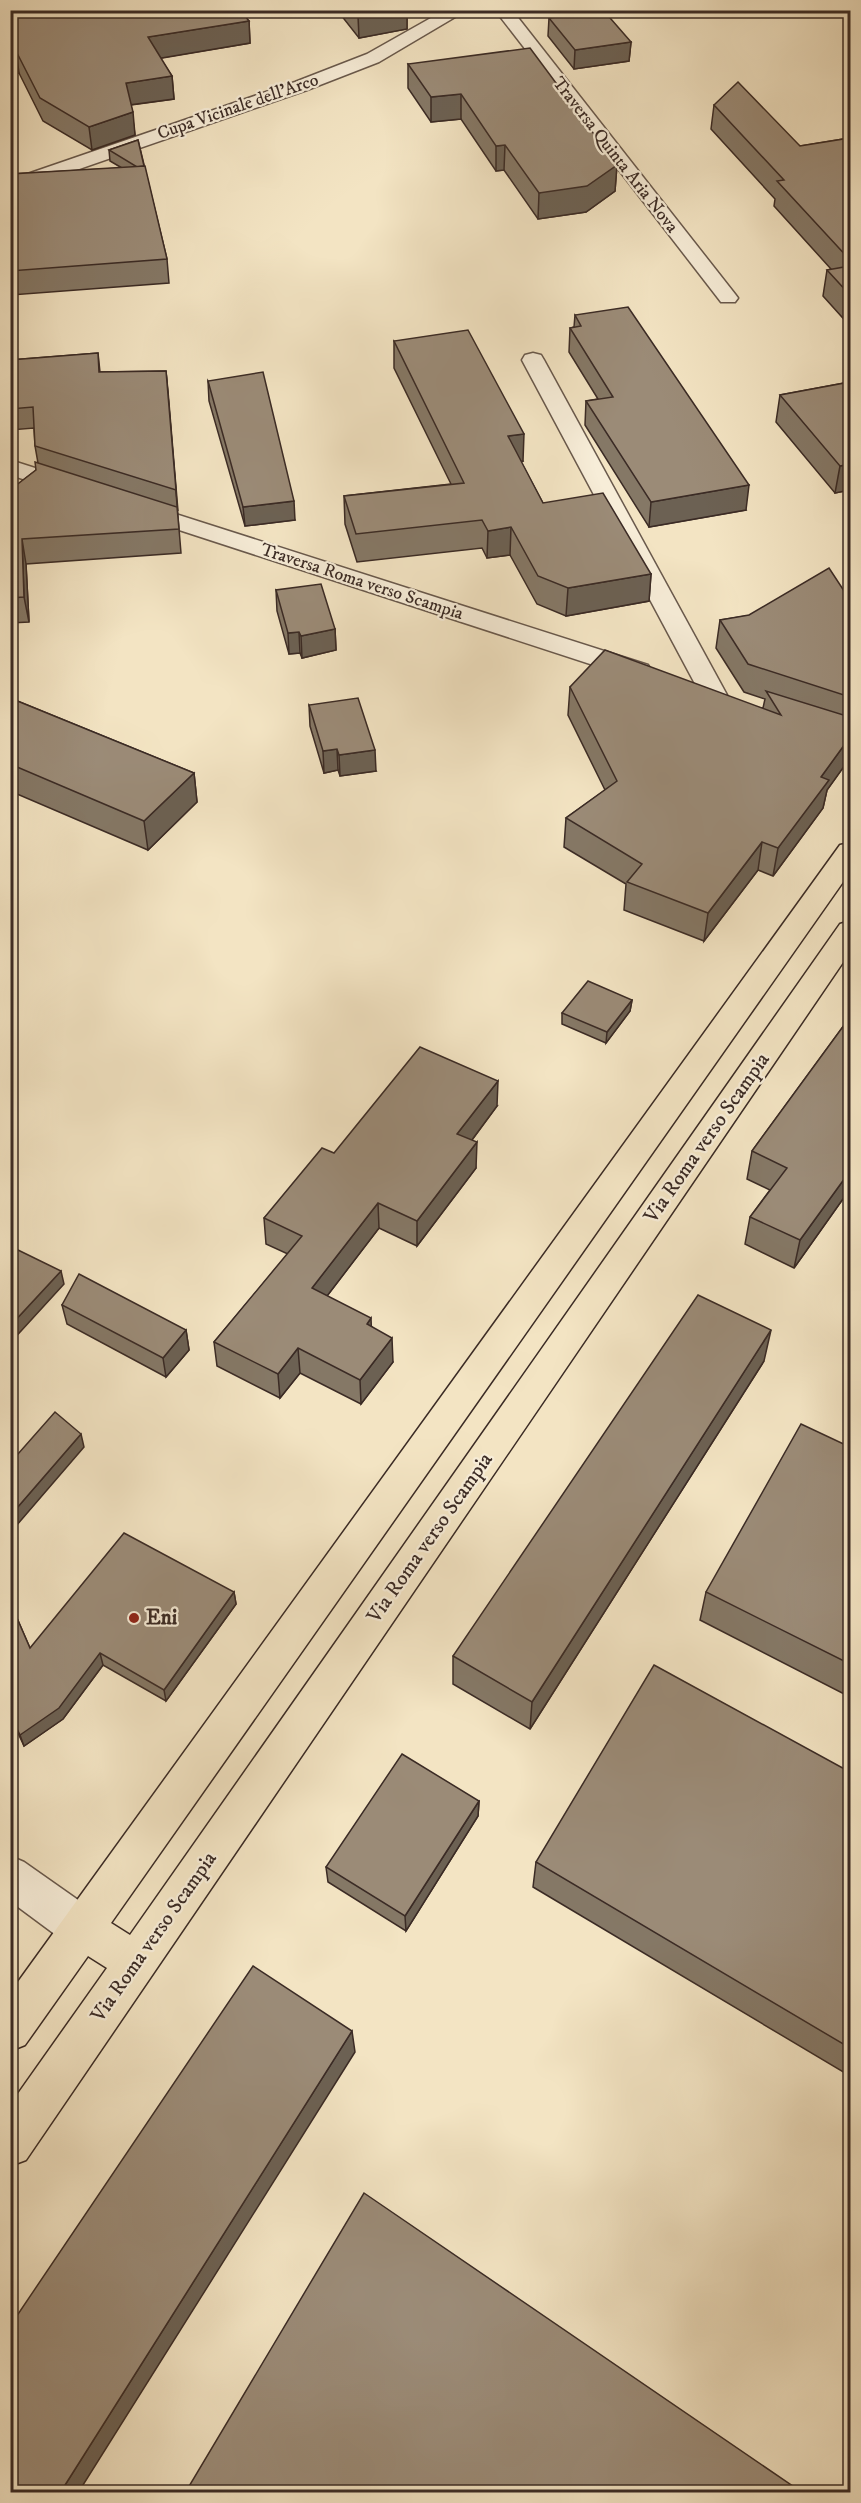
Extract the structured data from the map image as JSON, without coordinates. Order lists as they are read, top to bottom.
{
  "streets": {
    "main road": ["Via Roma verso Scampia"],
    "street": ["Cupa Vicinale dell'Arco", "Traversa Quinta Aria Nova", "Traversa Roma verso Scampia"]
  },
  "places": ["Eni"]
}
